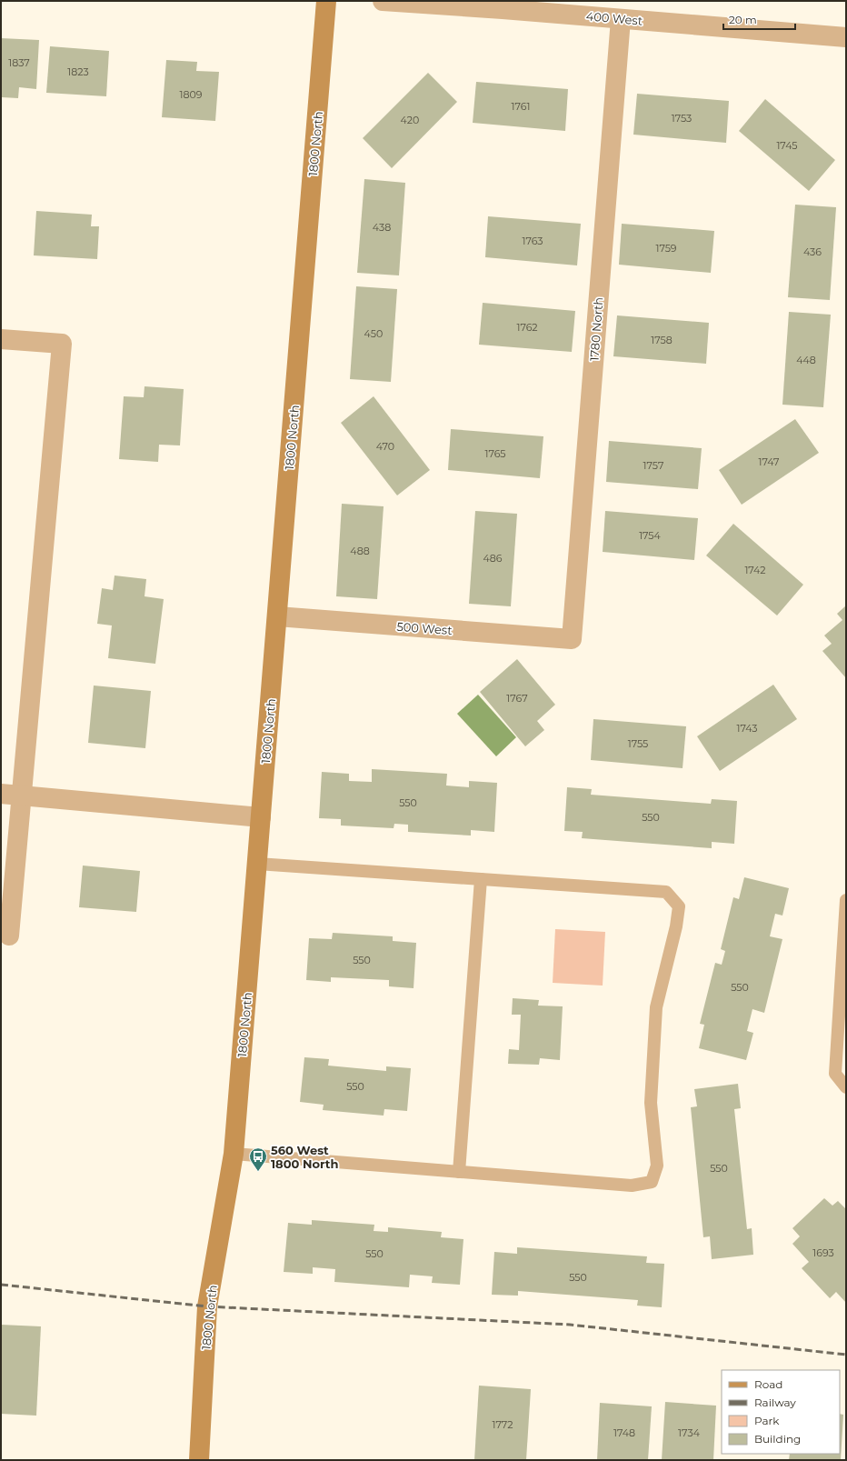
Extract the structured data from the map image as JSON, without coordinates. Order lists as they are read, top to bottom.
{
  "streets": {
    "street": [
      "400 West",
      "1800 North",
      "1780 North",
      "500 West"
    ]
  },
  "crossings": [
    ["400 West", "1780 North"],
    ["1800 North", "500 West"],
    ["1780 North", "500 West"]
  ],
  "places": {
    "bus stop": ["560 West 1800 North"]
  },
  "house_numbers": [
    "1837",
    "1823",
    "1809",
    "1761",
    "1753",
    "420",
    "1745",
    "438",
    "1763",
    "1759",
    "436",
    "1762",
    "450",
    "1758",
    "448",
    "470",
    "1765",
    "1747",
    "1757",
    "1754",
    "488",
    "486",
    "1742",
    "1767",
    "1743",
    "1755",
    "550",
    "550",
    "550",
    "550",
    "550",
    "550",
    "1693",
    "550",
    "550",
    "1772",
    "1748",
    "1734"
  ],
  "legend": [
    "Road",
    "Railway",
    "Park",
    "Building"
  ],
  "scale_bar": "20 m"
}
